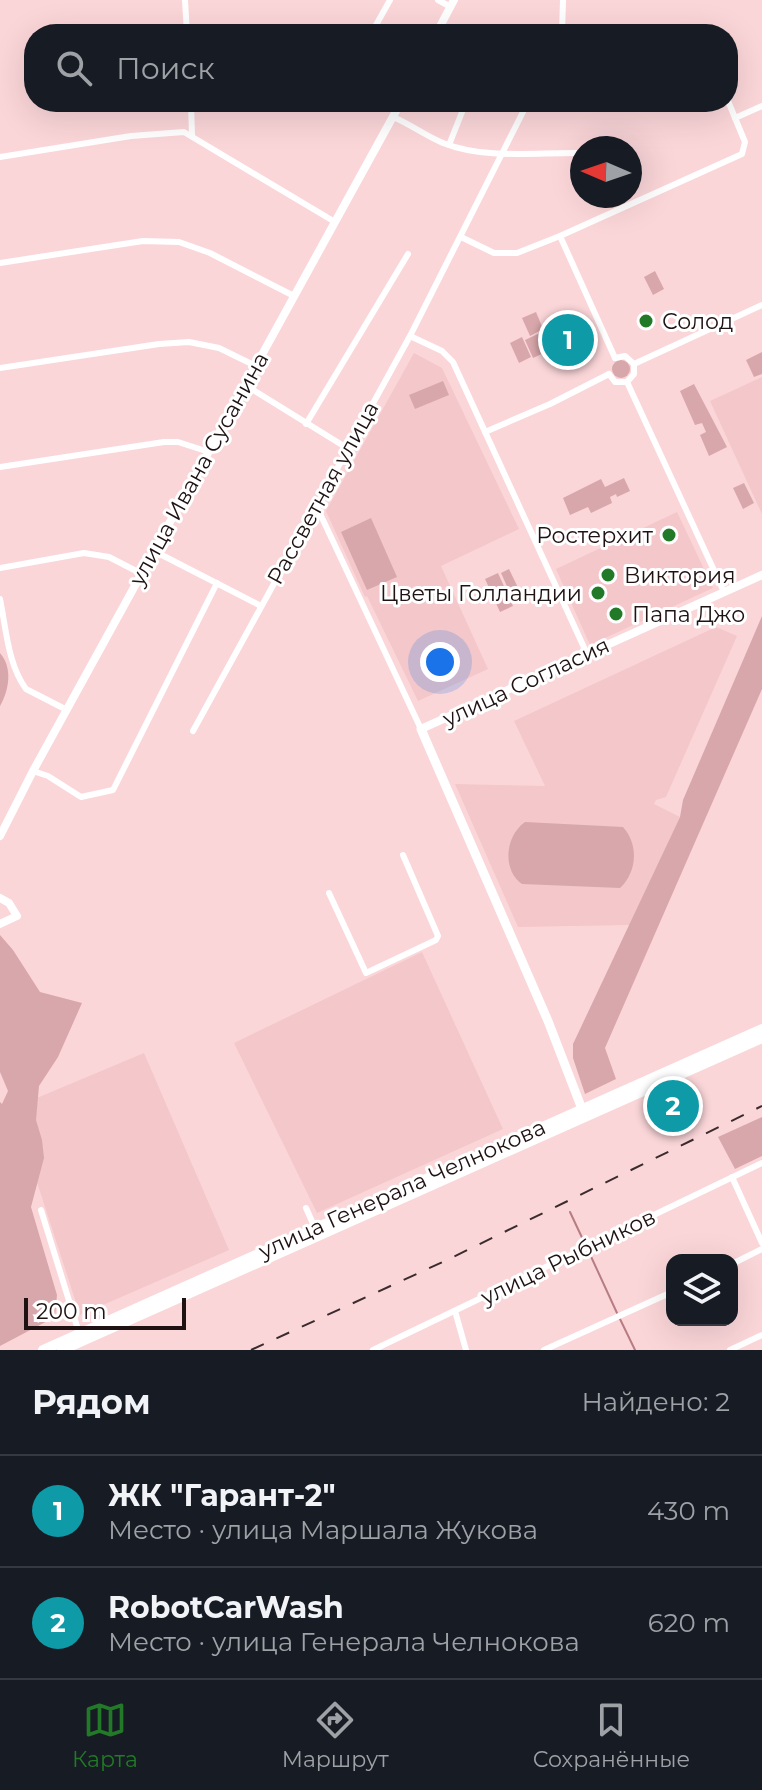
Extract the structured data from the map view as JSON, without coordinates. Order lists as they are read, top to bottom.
{
  "streets": {
    "main road": ["улица Генерала Челнокова"],
    "street": [
      "улица Ивана Сусанина",
      "Рассветная улица",
      "улица Согласия",
      "улица Рыбников"
    ]
  },
  "places": [
    "Солод",
    "Ростерхит",
    "Виктория",
    "Цветы Голландии",
    "Папа Джо"
  ],
  "scale_bar": "200 m",
  "north": "left",
  "page": {
    "search": "Поиск",
    "pins": ["1", "2"],
    "scale": "200 m",
    "heading": ["Рядом", "Найдено: 2"],
    "list": [
      {
        "mark": "1",
        "name": "ЖК \"Гарант-2\"",
        "note": "Место · улица Маршала Жукова",
        "value": "430 m"
      },
      {
        "mark": "2",
        "name": "RobotCarWash",
        "note": "Место · улица Генерала Челнокова",
        "value": "620 m"
      }
    ],
    "nav": ["Карта", "Маршрут", "Сохранённые"]
  }
}
